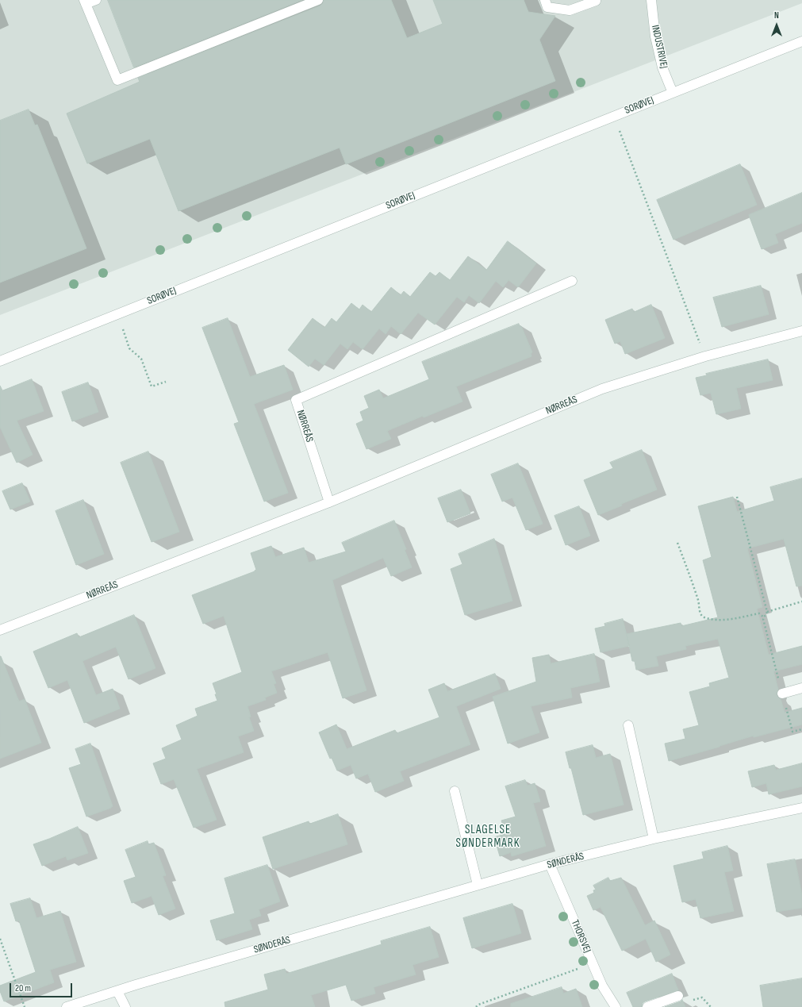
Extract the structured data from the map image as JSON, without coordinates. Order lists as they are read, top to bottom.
{
  "streets": {
    "street": [
      "INDUSTRIVEJ",
      "SORØVEJ",
      "NØRREÅS",
      "SØNDERÅS",
      "THORSVEJ"
    ]
  },
  "crossings": [
    ["INDUSTRIVEJ", "SORØVEJ"],
    ["SØNDERÅS", "THORSVEJ"]
  ],
  "districts": ["SLAGELSE SØNDERMARK"],
  "scale_bar": "20 m",
  "north": "top"
}
